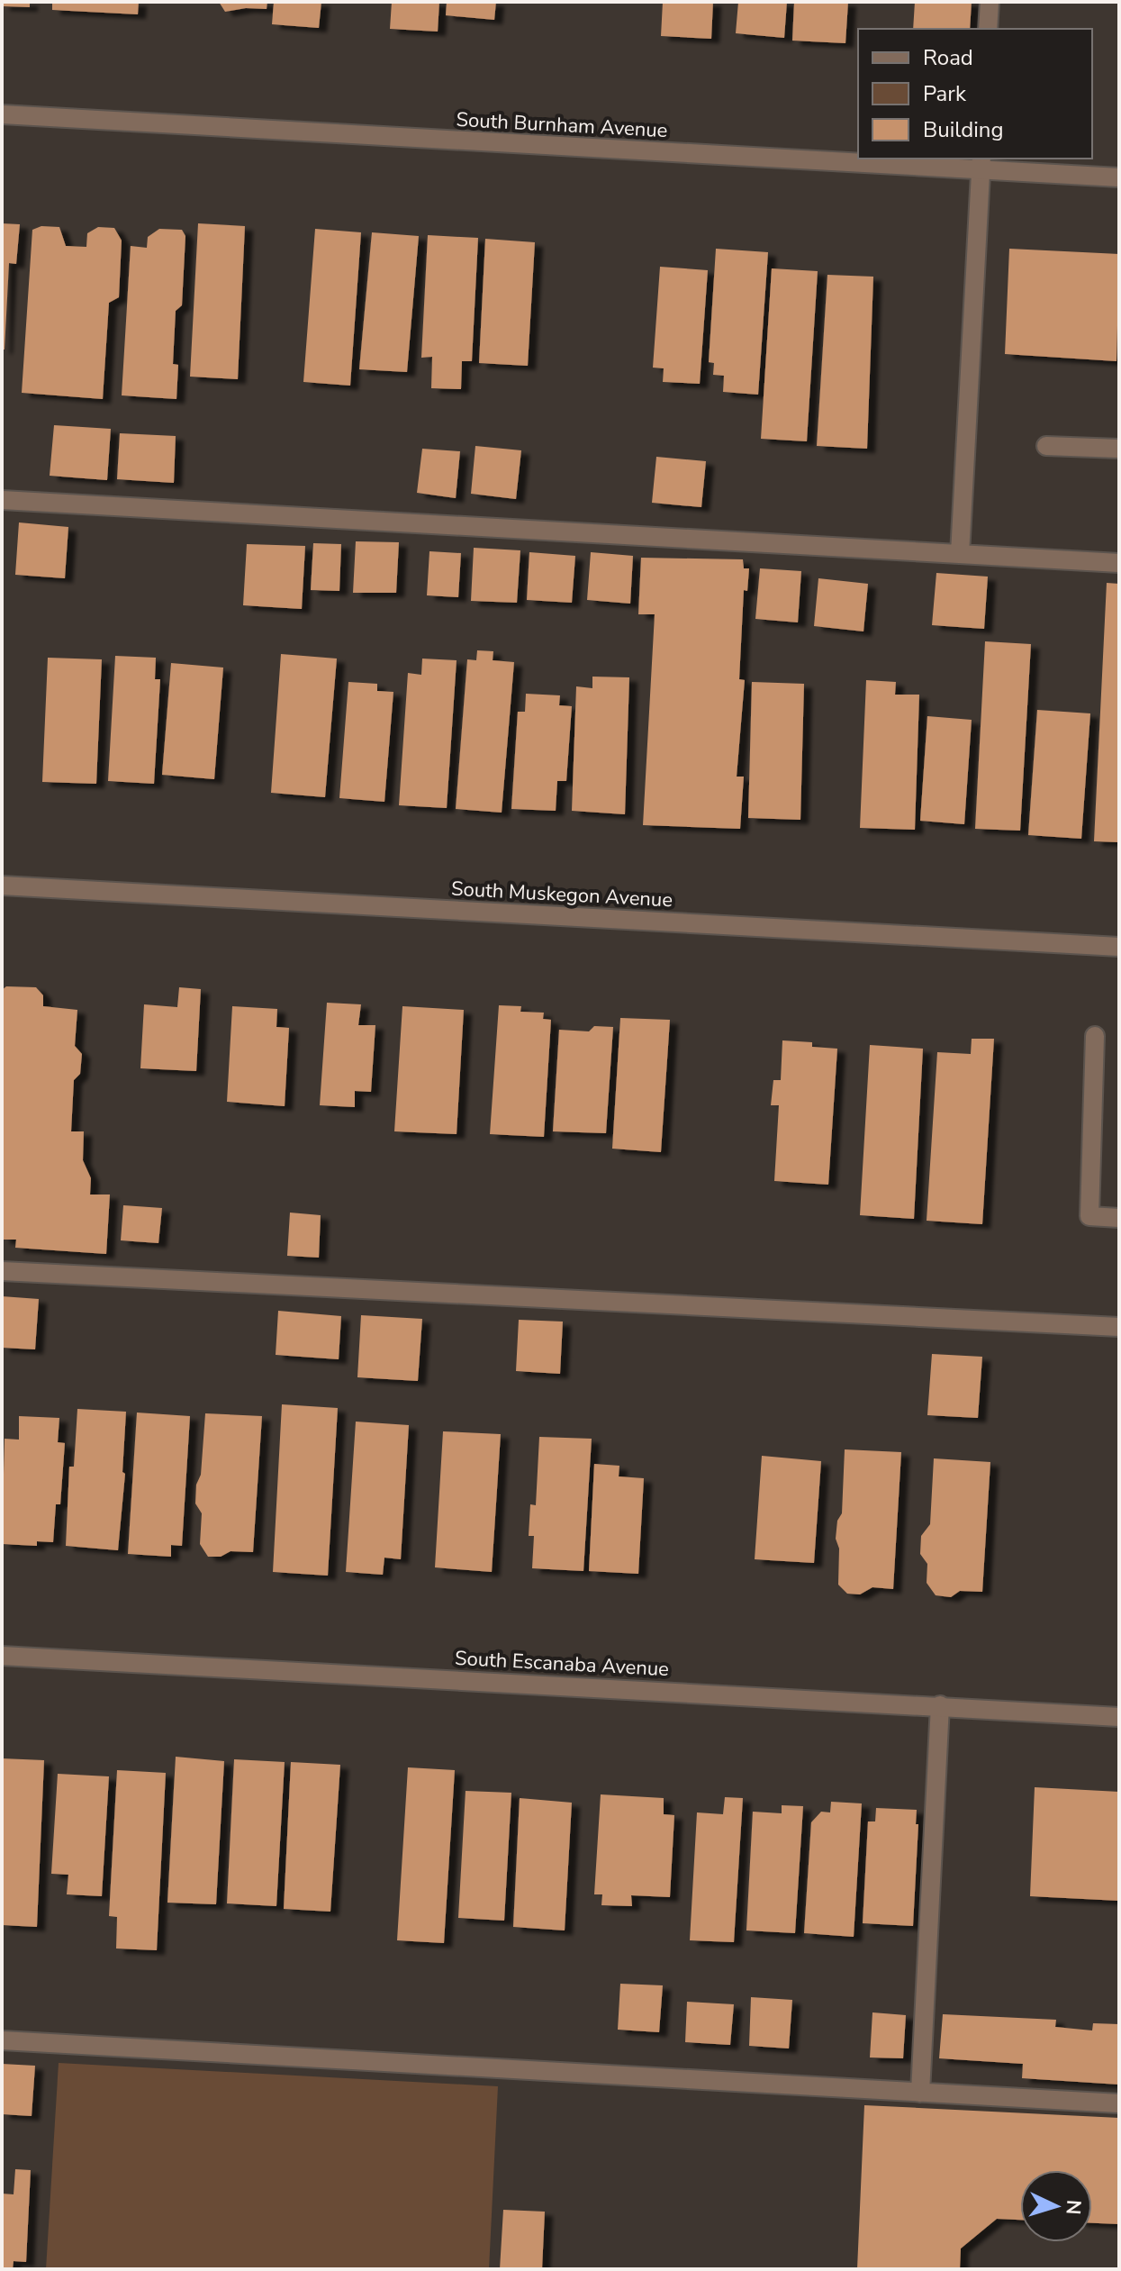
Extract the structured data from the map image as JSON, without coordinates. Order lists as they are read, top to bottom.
{
  "streets": {
    "street": ["South Burnham Avenue", "South Muskegon Avenue", "South Escanaba Avenue"]
  },
  "legend": ["Road", "Park", "Building"],
  "north": "right"
}
